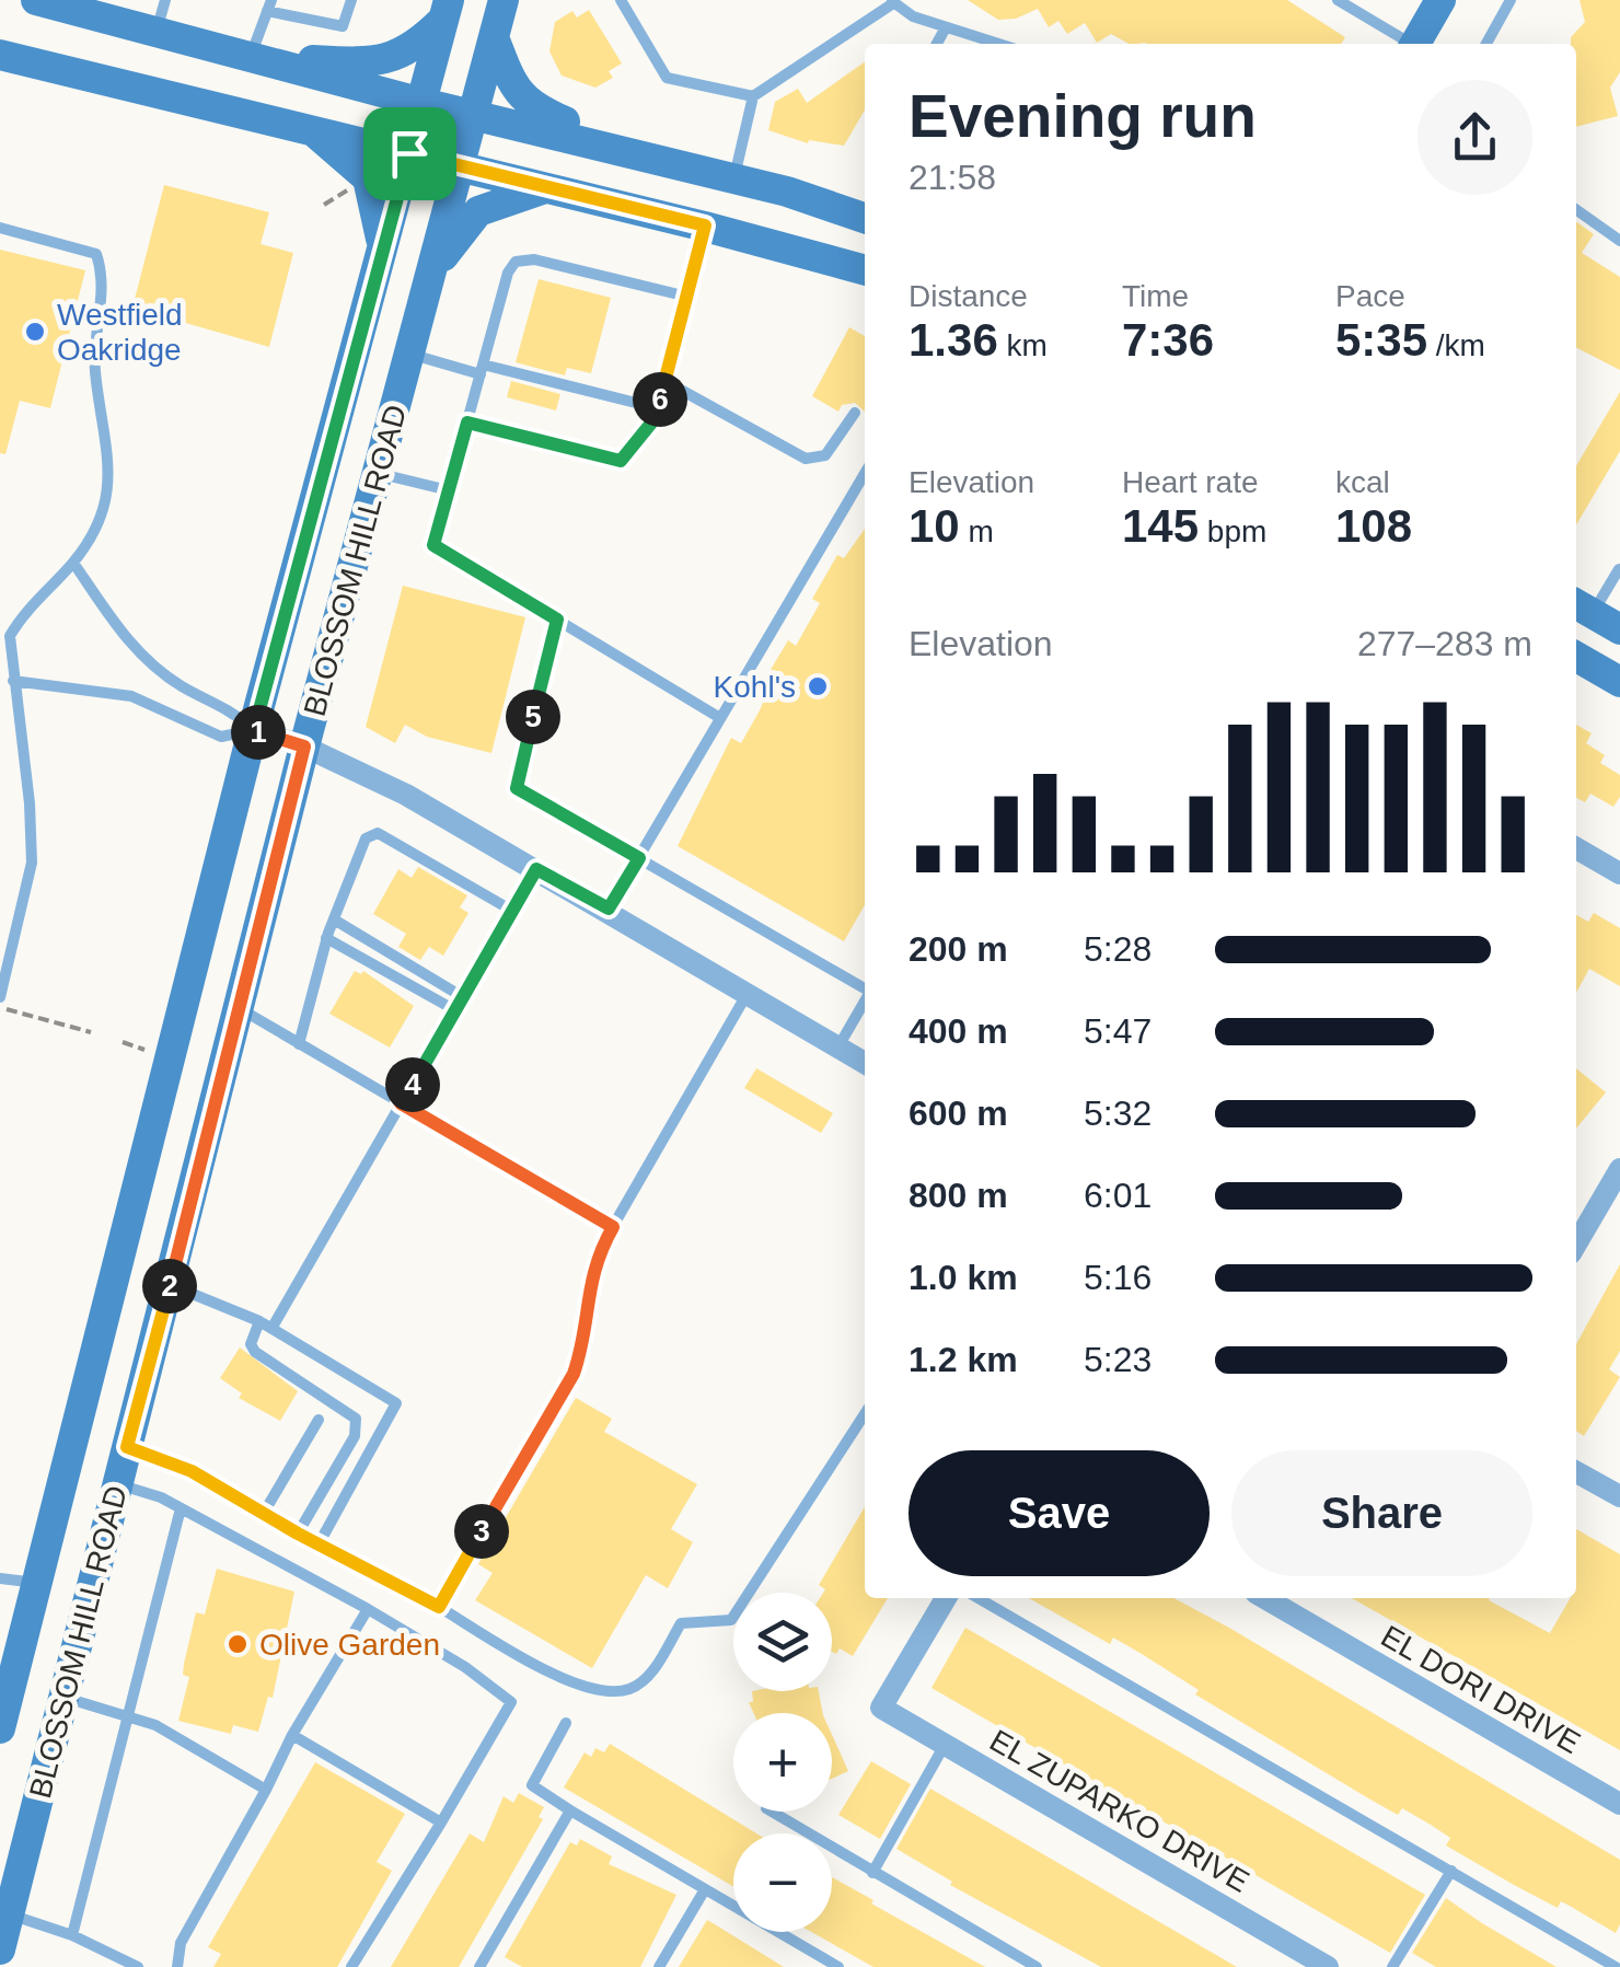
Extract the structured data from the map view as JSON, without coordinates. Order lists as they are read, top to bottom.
{
  "streets": {
    "main road": ["BLOSSOM HILL ROAD"],
    "street": ["EL DORI DRIVE", "EL ZUPARKO DRIVE"]
  },
  "places": ["Westfield Oakridge", "Kohl's", "Olive Garden"],
  "page": {
    "heading": ["Evening run", "21:58"],
    "stats": [
      ["Distance", "1.36 km"],
      ["Time", "7:36"],
      ["Pace", "5:35 /km"],
      ["Elevation", "10 m"],
      ["Heart rate", "145 bpm"],
      ["kcal", "108"]
    ],
    "pins": [
      "6",
      "5",
      "1",
      "4",
      "2",
      "3"
    ],
    "chart": ["Elevation", "277–283 m"],
    "list": [
      {
        "name": "200 m",
        "note": "5:28"
      },
      {
        "name": "400 m",
        "note": "5:47"
      },
      {
        "name": "600 m",
        "note": "5:32"
      },
      {
        "name": "800 m",
        "note": "6:01"
      },
      {
        "name": "1.0 km",
        "note": "5:16"
      },
      {
        "name": "1.2 km",
        "note": "5:23"
      }
    ],
    "buttons": ["Save", "Share"],
    "map_buttons": ["+", "−"]
  }
}
